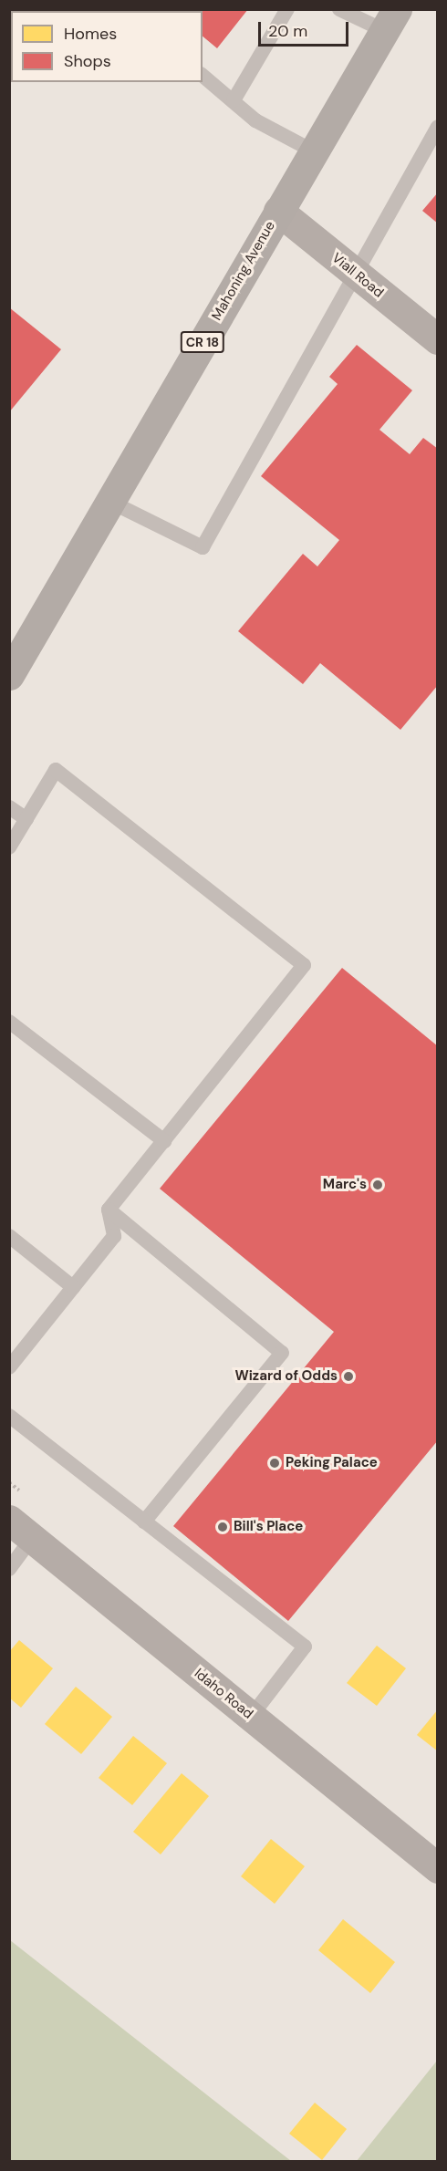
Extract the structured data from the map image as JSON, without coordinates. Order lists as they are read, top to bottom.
{
  "streets": {
    "main road": ["Mahoning Avenue", "CR 18"],
    "street": ["Viall Road", "Idaho Road"]
  },
  "crossings": [
    ["Mahoning Avenue", "Viall Road"]
  ],
  "places": [
    "Marc's",
    "Wizard of Odds",
    "Peking Palace",
    "Bill's Place"
  ],
  "legend": ["Homes", "Shops"],
  "scale_bar": "20 m"
}
